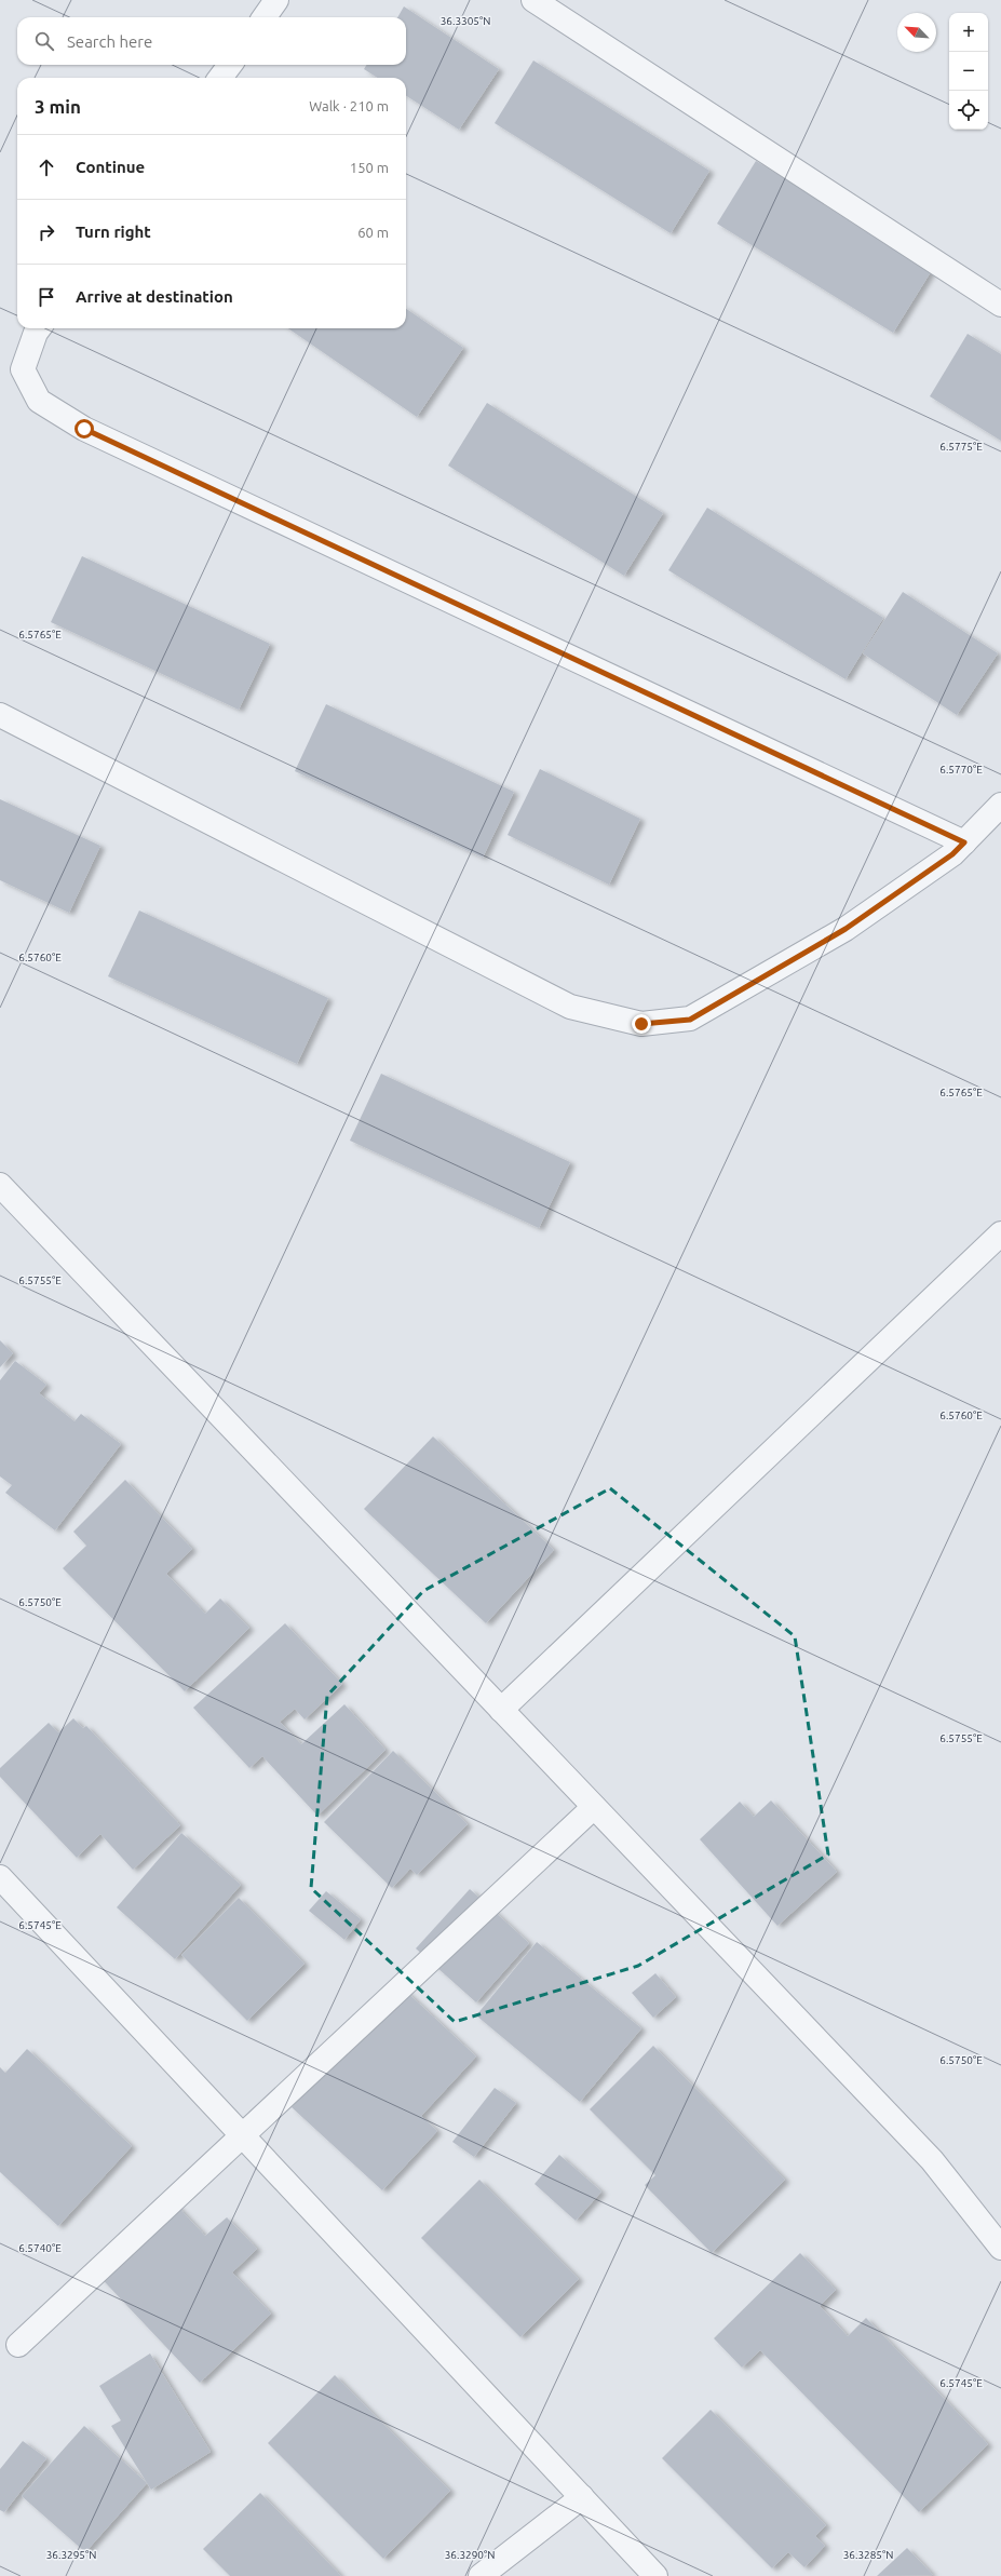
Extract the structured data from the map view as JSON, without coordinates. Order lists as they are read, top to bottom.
{
  "north": "top left",
  "page": {
    "map_buttons": ["+", "−"],
    "search": "Search here",
    "heading": ["3 min", "Walk · 210 m"],
    "list": [
      ["Continue", "150 m"],
      ["Turn right", "60 m"],
      "Arrive at destination"
    ]
  },
  "coordinates": [
    "36.3305°N",
    "6.5775°E",
    "6.5765°E",
    "6.5770°E",
    "6.5760°E",
    "6.5755°E",
    "6.5750°E",
    "6.5745°E",
    "6.5740°E",
    "36.3295°N",
    "36.3290°N",
    "36.3285°N"
  ]
}
